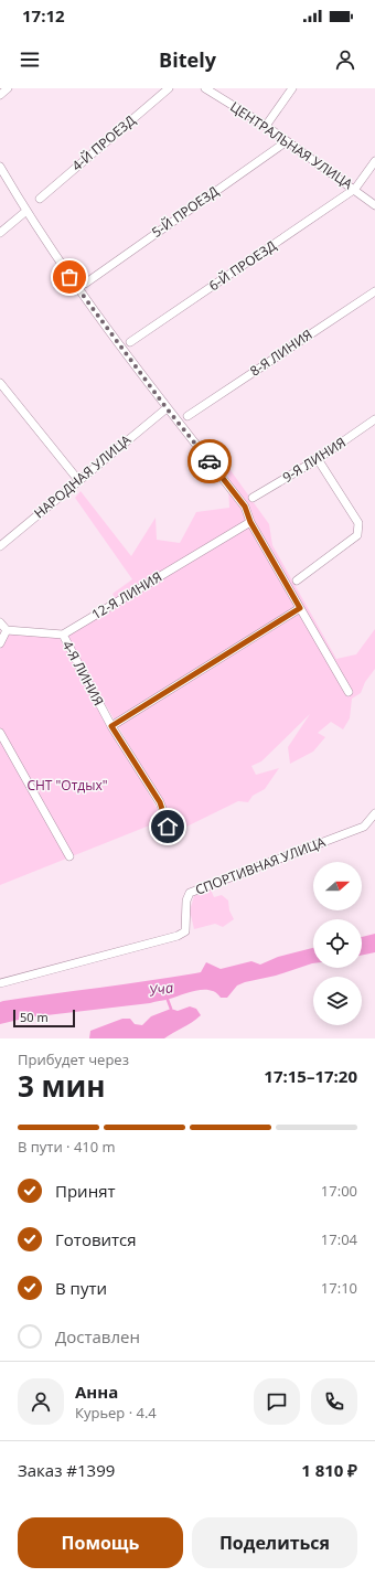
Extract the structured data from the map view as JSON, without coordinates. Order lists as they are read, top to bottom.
{
  "streets": {
    "street": [
      "4-Й ПРОЕЗД",
      "ЦЕНТРАЛЬНАЯ УЛИЦА",
      "5-Й ПРОЕЗД",
      "6-Й ПРОЕЗД",
      "8-Я ЛИНИЯ",
      "9-Я ЛИНИЯ",
      "НАРОДНАЯ УЛИЦА",
      "12-Я ЛИНИЯ",
      "4-Я ЛИНИЯ",
      "СПОРТИВНАЯ УЛИЦА"
    ]
  },
  "crossings": [
    ["ЦЕНТРАЛЬНАЯ УЛИЦА", "5-Й ПРОЕЗД"],
    ["ЦЕНТРАЛЬНАЯ УЛИЦА", "6-Й ПРОЕЗД"],
    ["12-Я ЛИНИЯ", "4-Я ЛИНИЯ"]
  ],
  "water": ["Уча"],
  "parks": ["СНТ \"Отдых\""],
  "scale_bar": "50 m",
  "north": "right",
  "page": {
    "status": "17:12",
    "header": "Bitely",
    "scale": "50 m",
    "heading": ["3 мин", "Прибудет через", "17:15–17:20"],
    "panel": [
      "Анна",
      "Курьер · 4.4",
      "Заказ #1399",
      "1 810 ₽"
    ],
    "bar": "В пути · 410 m",
    "list": [
      ["Принят", "17:00"],
      ["Готовится", "17:04"],
      ["В пути", "17:10"],
      "Доставлен"
    ],
    "buttons": ["Помощь", "Поделиться"]
  }
}
